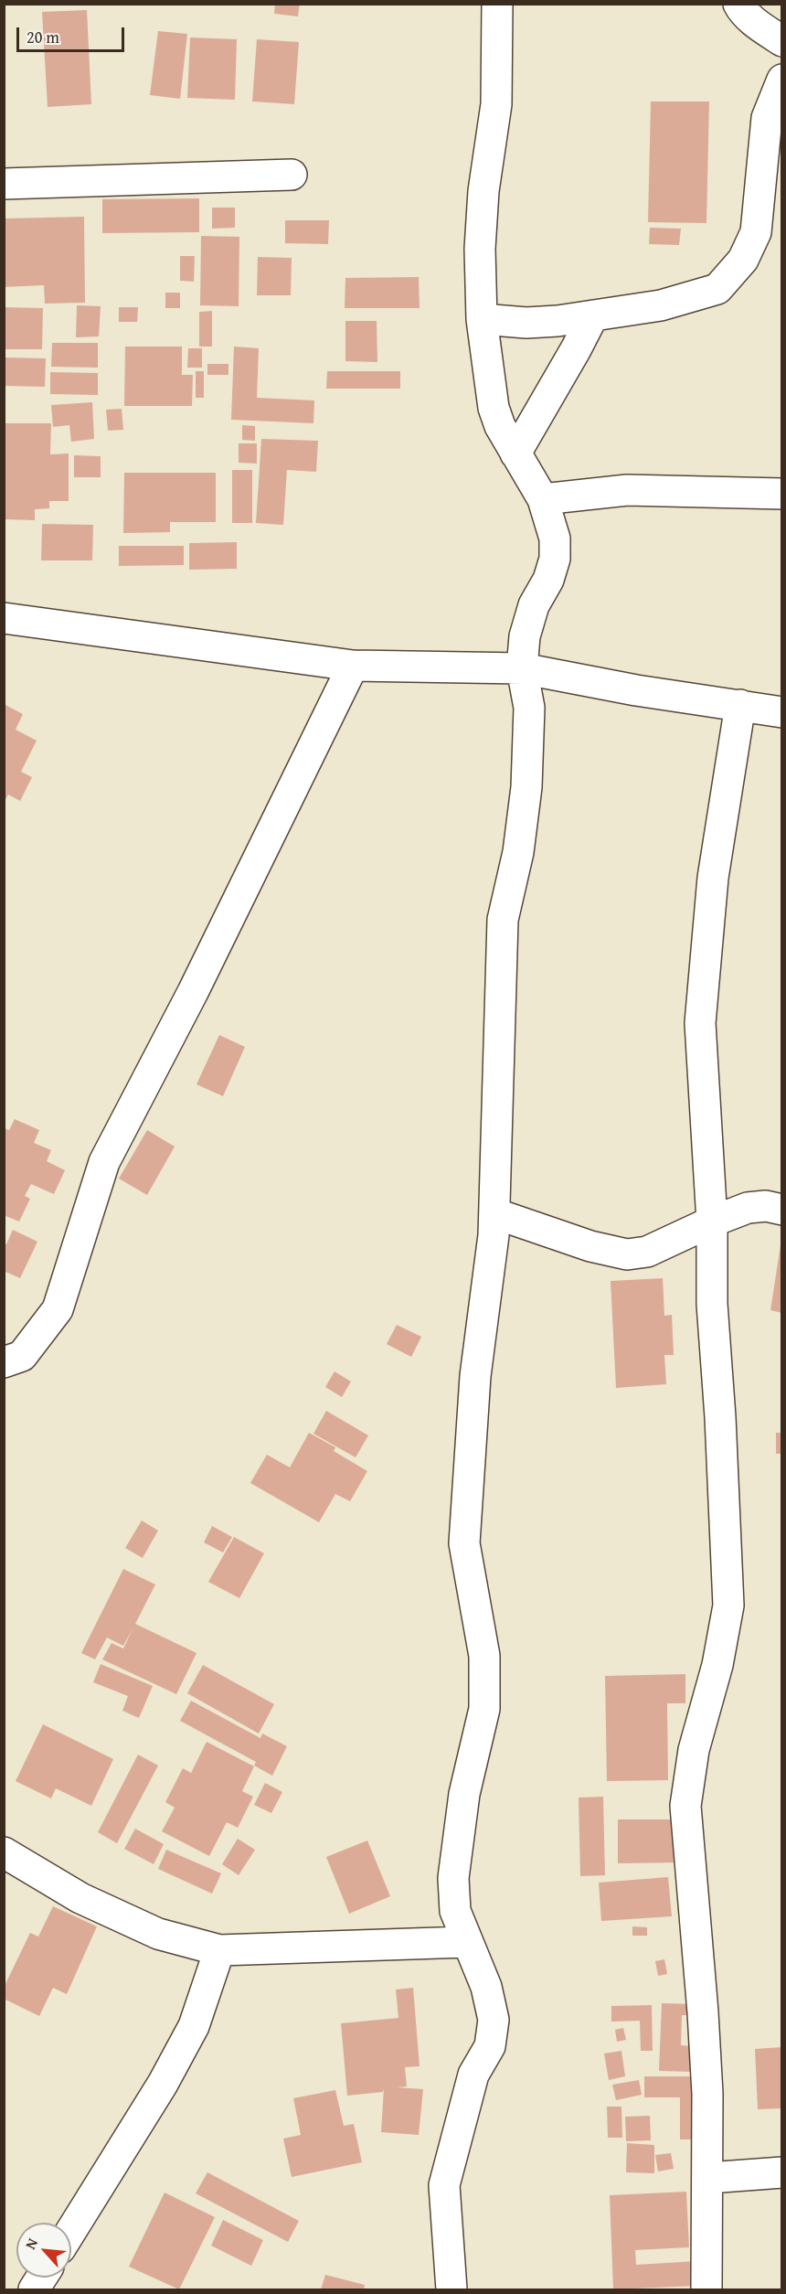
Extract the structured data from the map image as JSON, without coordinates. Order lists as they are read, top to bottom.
{
  "scale_bar": "20 m",
  "north": "top left"
}
